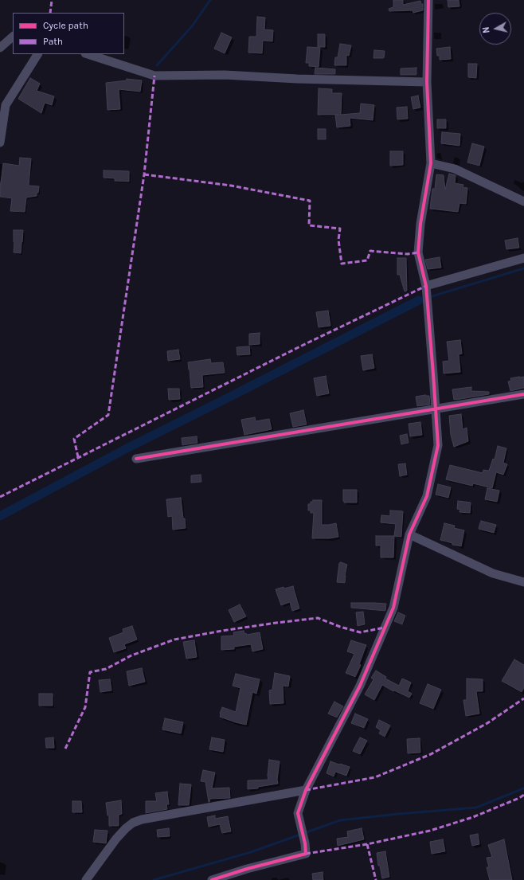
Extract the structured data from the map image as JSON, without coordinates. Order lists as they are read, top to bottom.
{
  "legend": ["Cycle path", "Path"],
  "north": "left"
}
